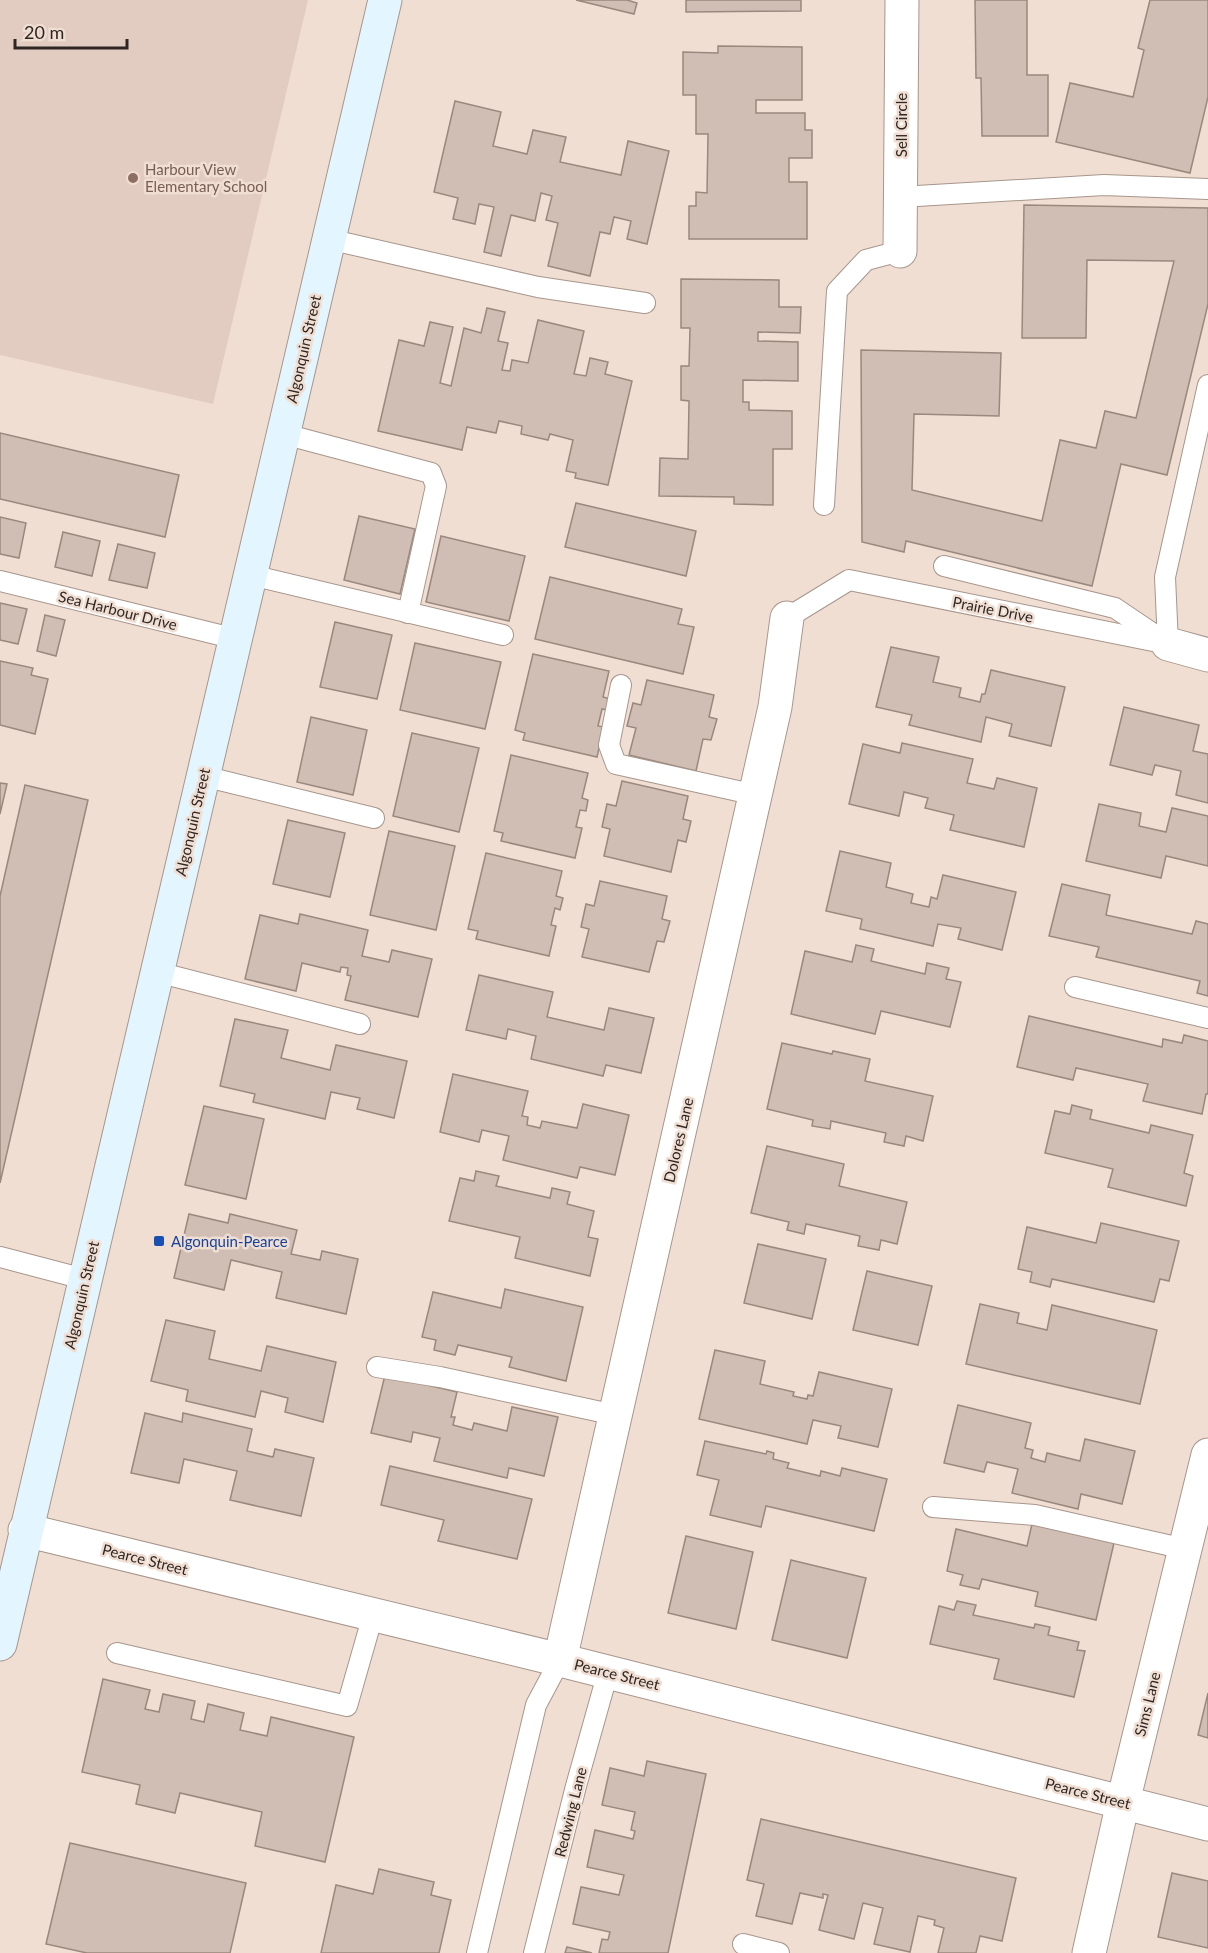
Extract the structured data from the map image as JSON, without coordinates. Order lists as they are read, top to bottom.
{
  "streets": {
    "main road": ["Algonquin Street"],
    "street": [
      "Sell Circle",
      "Prairie Drive",
      "Dolores Lane",
      "Pearce Street",
      "Sims Lane"
    ],
    "lane": ["Sea Harbour Drive", "Redwing Lane"]
  },
  "crossings": [
    ["Algonquin Street", "Sea Harbour Drive"],
    ["Algonquin Street", "Pearce Street"],
    ["Prairie Drive", "Dolores Lane"],
    ["Dolores Lane", "Pearce Street"],
    ["Pearce Street", "Sims Lane"],
    ["Pearce Street", "Redwing Lane"]
  ],
  "places": {
    "other": ["Harbour View Elementary School"],
    "transit": ["Algonquin-Pearce"]
  },
  "scale_bar": "20 m"
}
